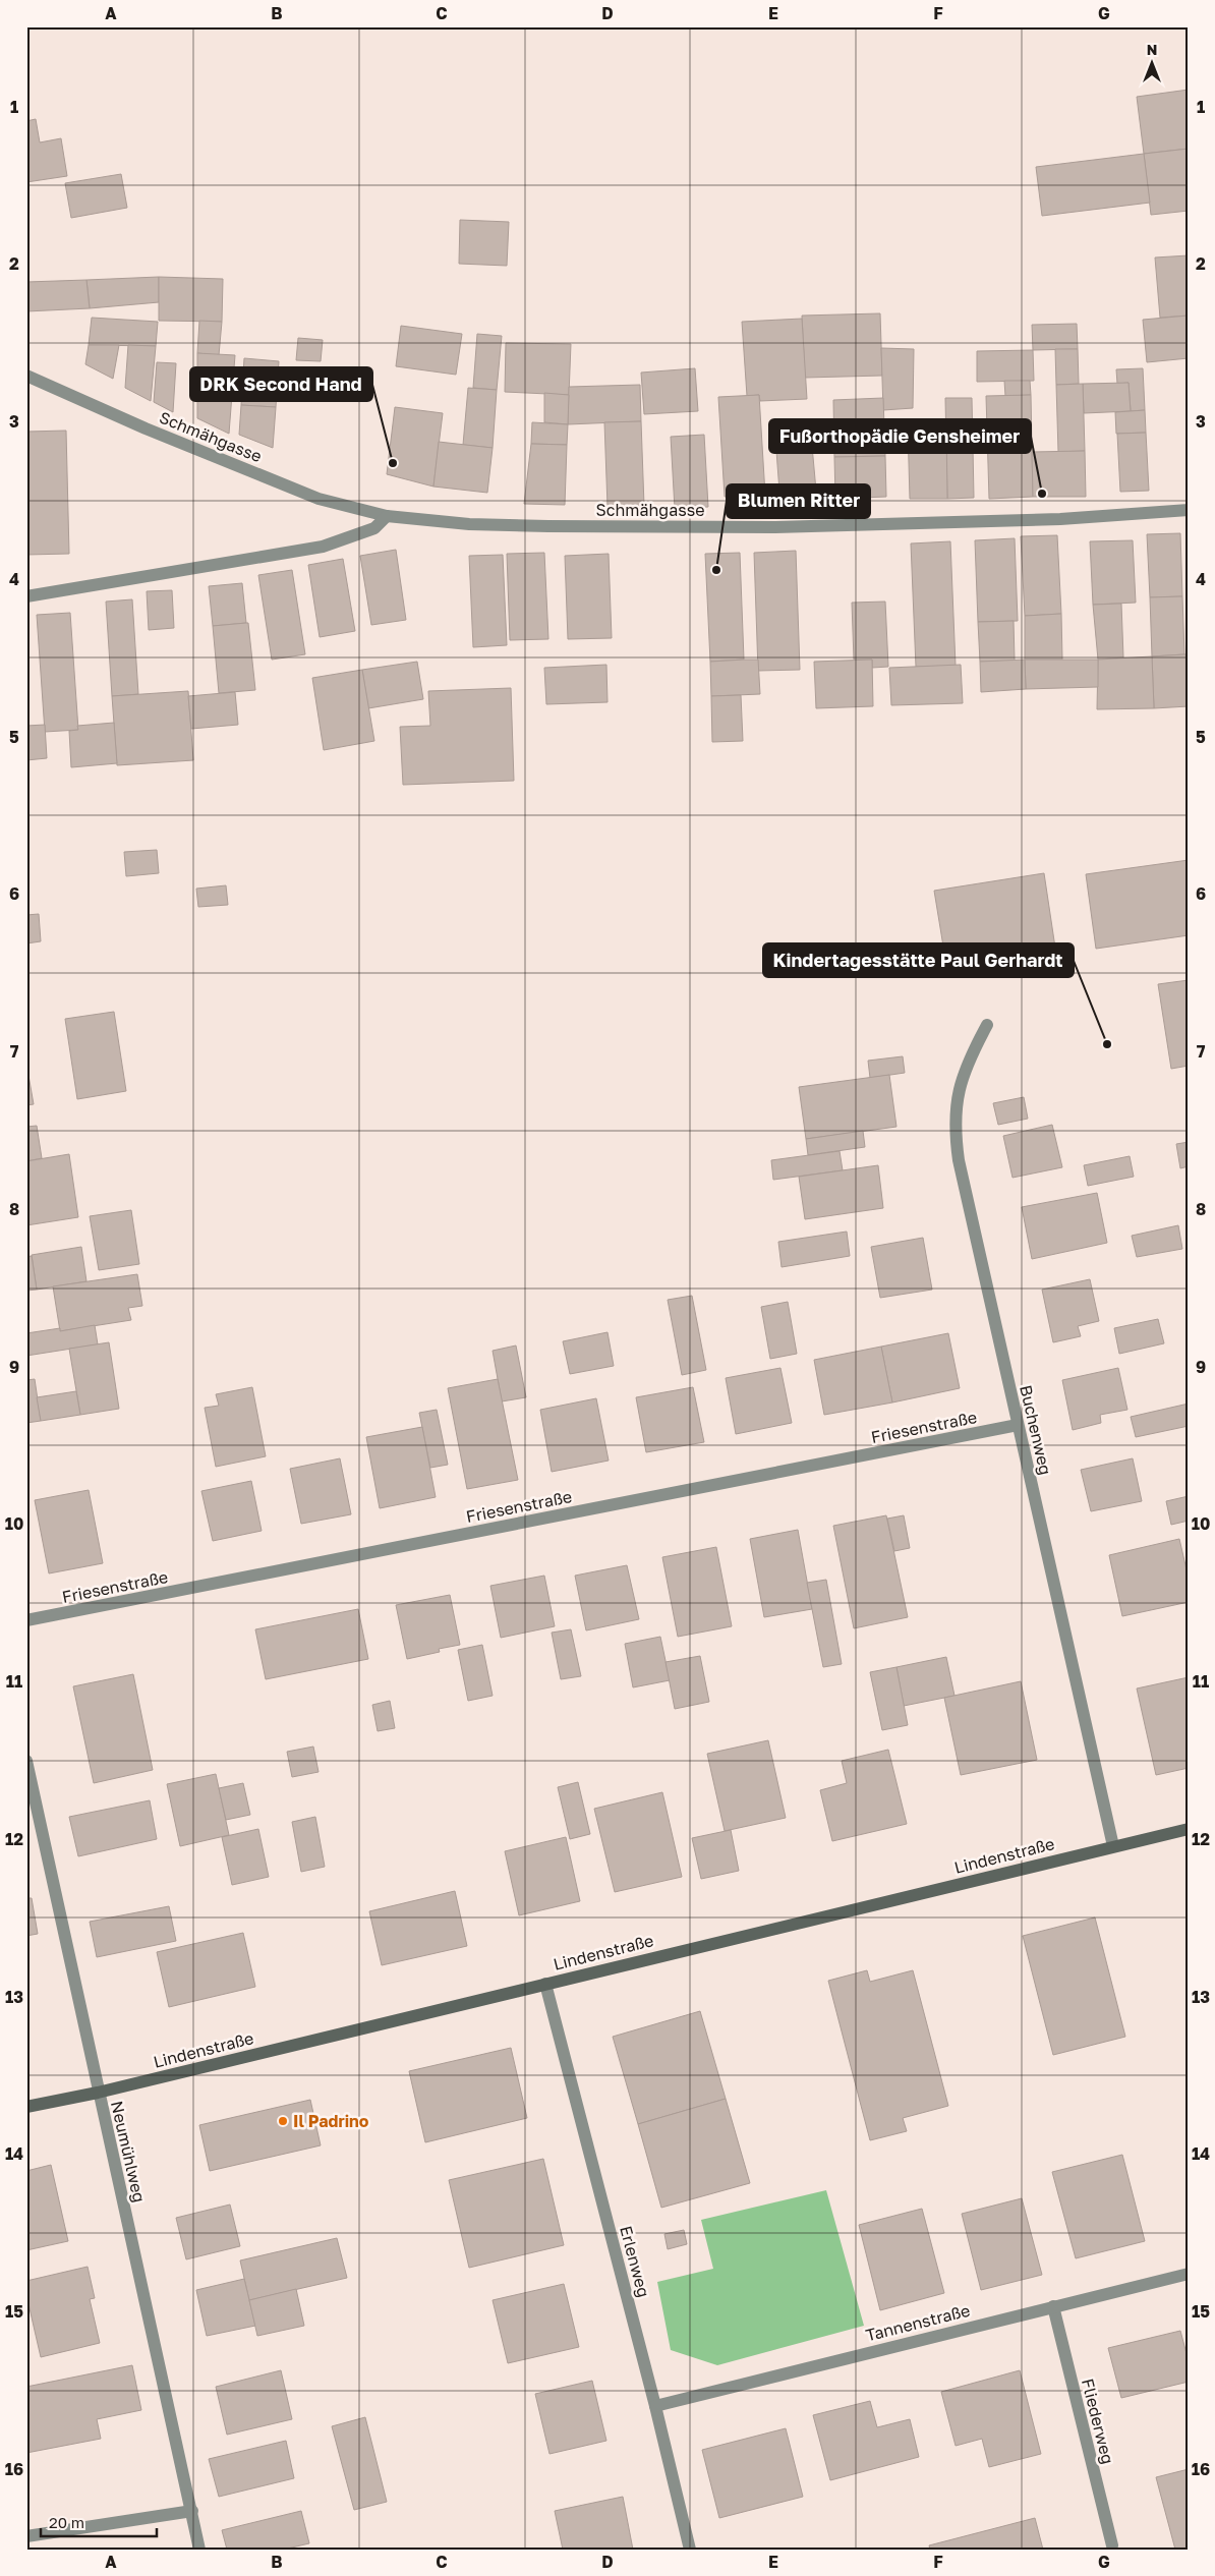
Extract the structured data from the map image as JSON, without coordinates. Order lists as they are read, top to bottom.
{
  "streets": {
    "main road": ["Lindenstraße"],
    "street": [
      "Schmähgasse",
      "Friesenstraße",
      "Buchenweg",
      "Neumühlweg",
      "Erlenweg",
      "Tannenstraße",
      "Fliederweg"
    ]
  },
  "crossings": [
    ["Friesenstraße", "Buchenweg"],
    ["Buchenweg", "Lindenstraße"],
    ["Lindenstraße", "Neumühlweg"],
    ["Lindenstraße", "Erlenweg"],
    ["Erlenweg", "Tannenstraße"],
    ["Tannenstraße", "Fliederweg"]
  ],
  "places": [
    "DRK Second Hand",
    "Fußorthopädie Gensheimer",
    "Blumen Ritter",
    "Kindertagesstätte Paul Gerhardt",
    "Il Padrino"
  ],
  "scale_bar": "20 m",
  "north": "top",
  "grid": {
    "columns": [
      "A",
      "B",
      "C",
      "D",
      "E",
      "F",
      "G"
    ],
    "rows": [
      "1",
      "2",
      "3",
      "4",
      "5",
      "6",
      "7",
      "8",
      "9",
      "10",
      "11",
      "12",
      "13",
      "14",
      "15",
      "16"
    ]
  }
}
